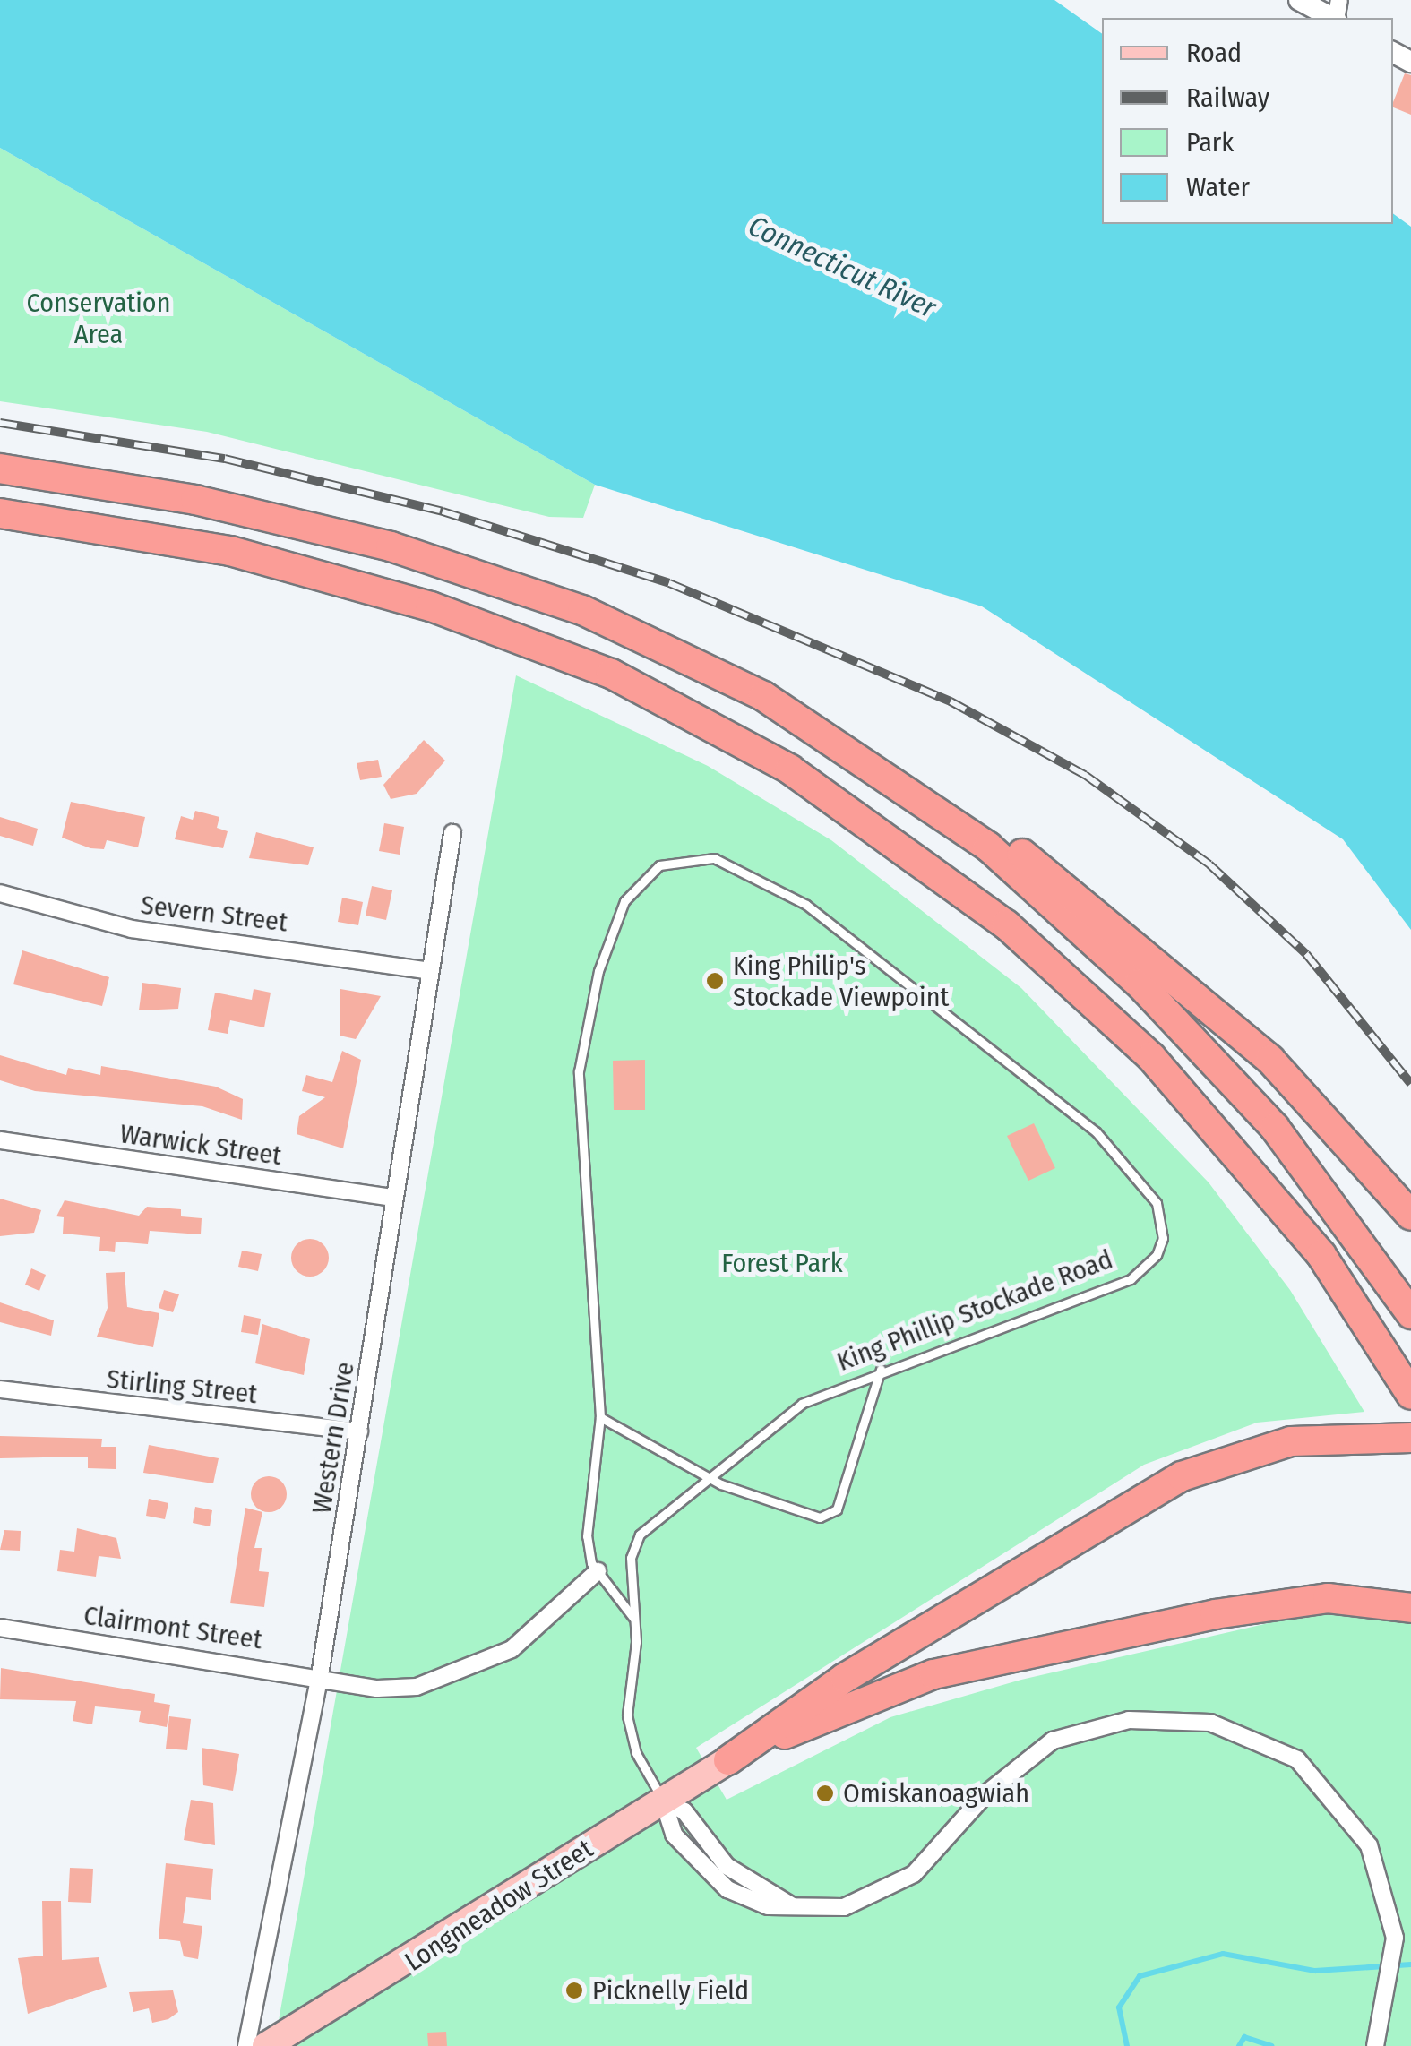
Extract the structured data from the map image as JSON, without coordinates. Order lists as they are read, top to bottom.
{
  "streets": {
    "main road": ["Longmeadow Street"],
    "street": [
      "Severn Street",
      "Warwick Street",
      "Stirling Street",
      "Western Drive",
      "Clairmont Street"
    ],
    "lane": ["King Phillip Stockade Road"]
  },
  "crossings": [
    ["Severn Street", "Western Drive"],
    ["Warwick Street", "Western Drive"],
    ["King Phillip Stockade Road", "Clairmont Street"],
    ["King Phillip Stockade Road", "Longmeadow Street"],
    ["Stirling Street", "Western Drive"],
    ["Western Drive", "Clairmont Street"]
  ],
  "water": ["Connecticut River"],
  "parks": ["Conservation Area", "Forest Park"],
  "places": ["King Philip's Stockade Viewpoint", "Omiskanoagwiah", "Picknelly Field"],
  "legend": [
    "Road",
    "Railway",
    "Park",
    "Water"
  ]
}
